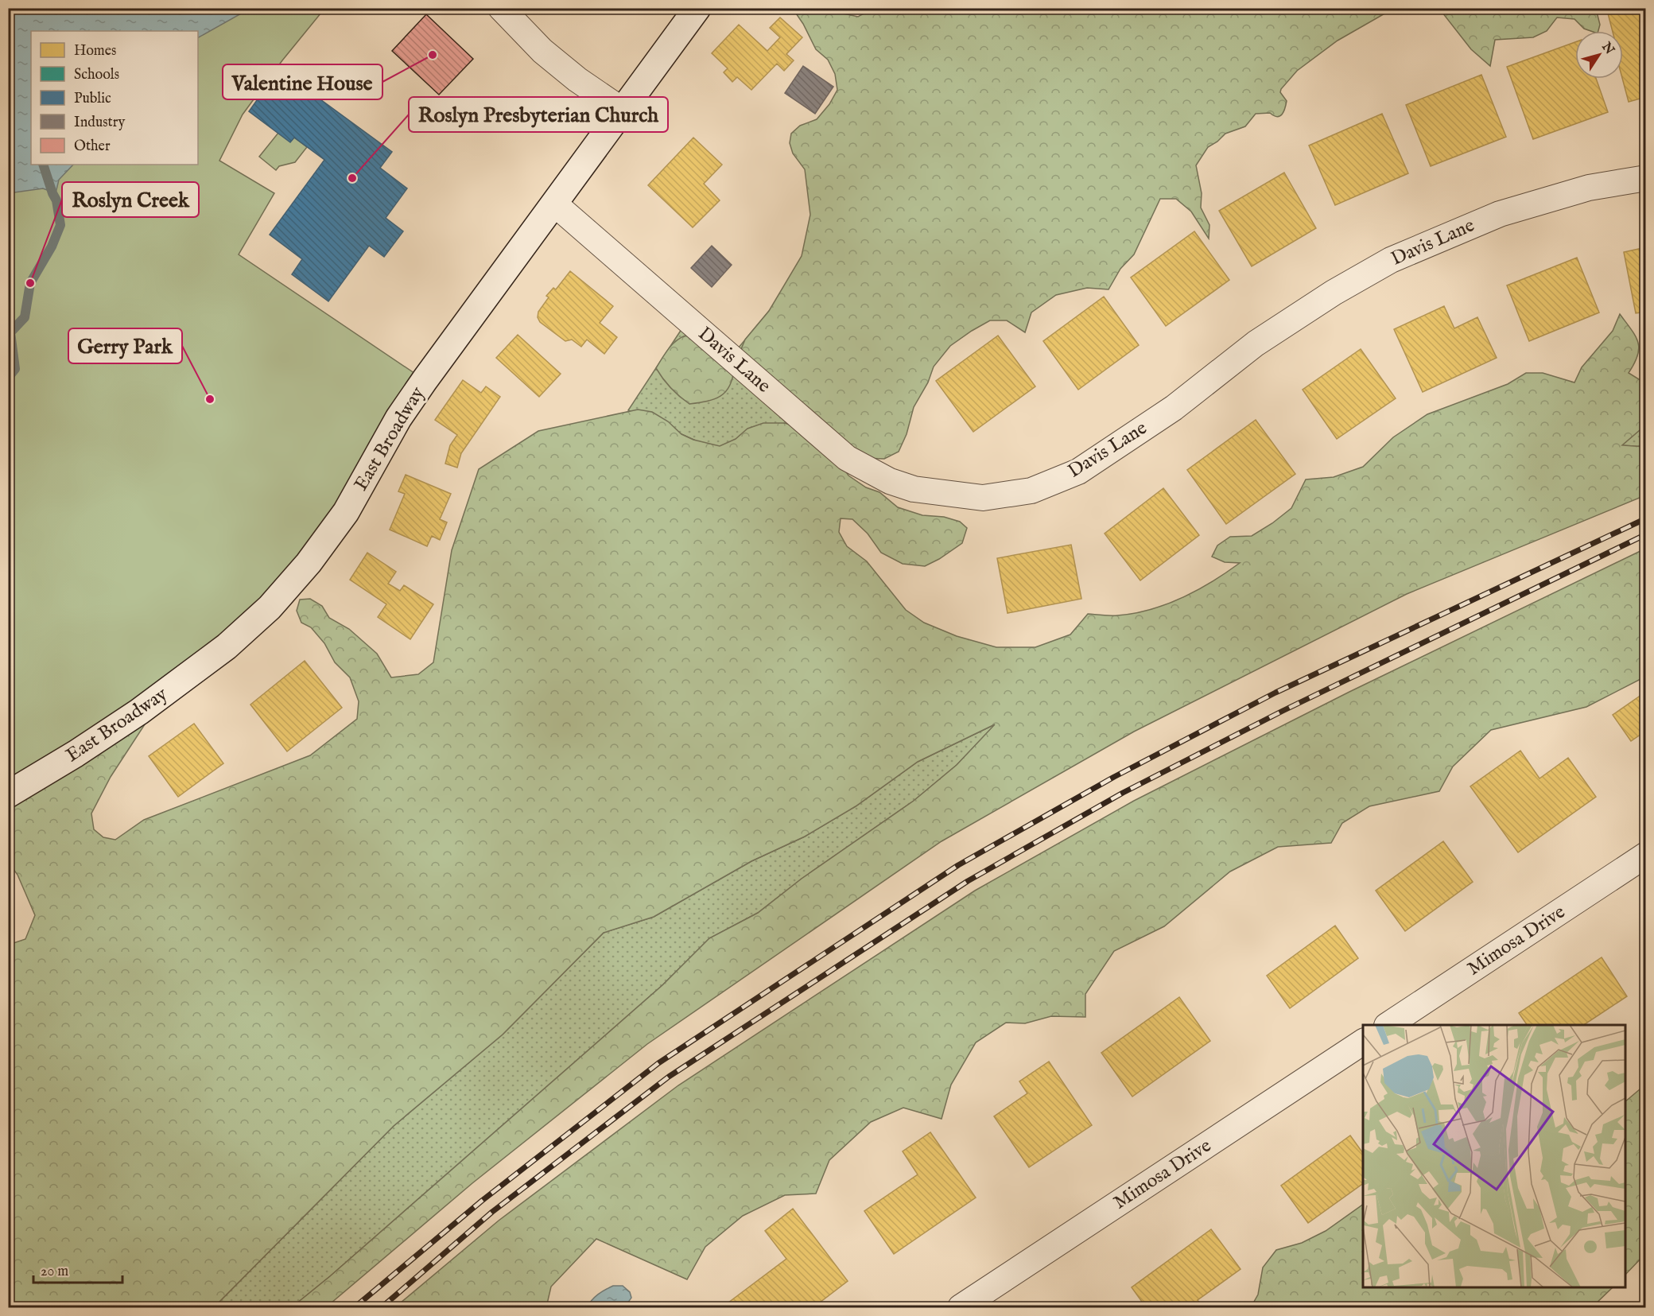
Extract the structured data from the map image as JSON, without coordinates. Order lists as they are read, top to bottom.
{
  "streets": {
    "main road": ["East Broadway"],
    "street": ["Davis Lane", "Mimosa Drive"]
  },
  "crossings": [
    ["Davis Lane", "East Broadway"]
  ],
  "places": [
    "Valentine House",
    "Roslyn Presbyterian Church",
    "Roslyn Creek",
    "Gerry Park"
  ],
  "legend": [
    "Homes",
    "Schools",
    "Public",
    "Industry",
    "Other"
  ],
  "scale_bar": "20 m",
  "north": "top right"
}
